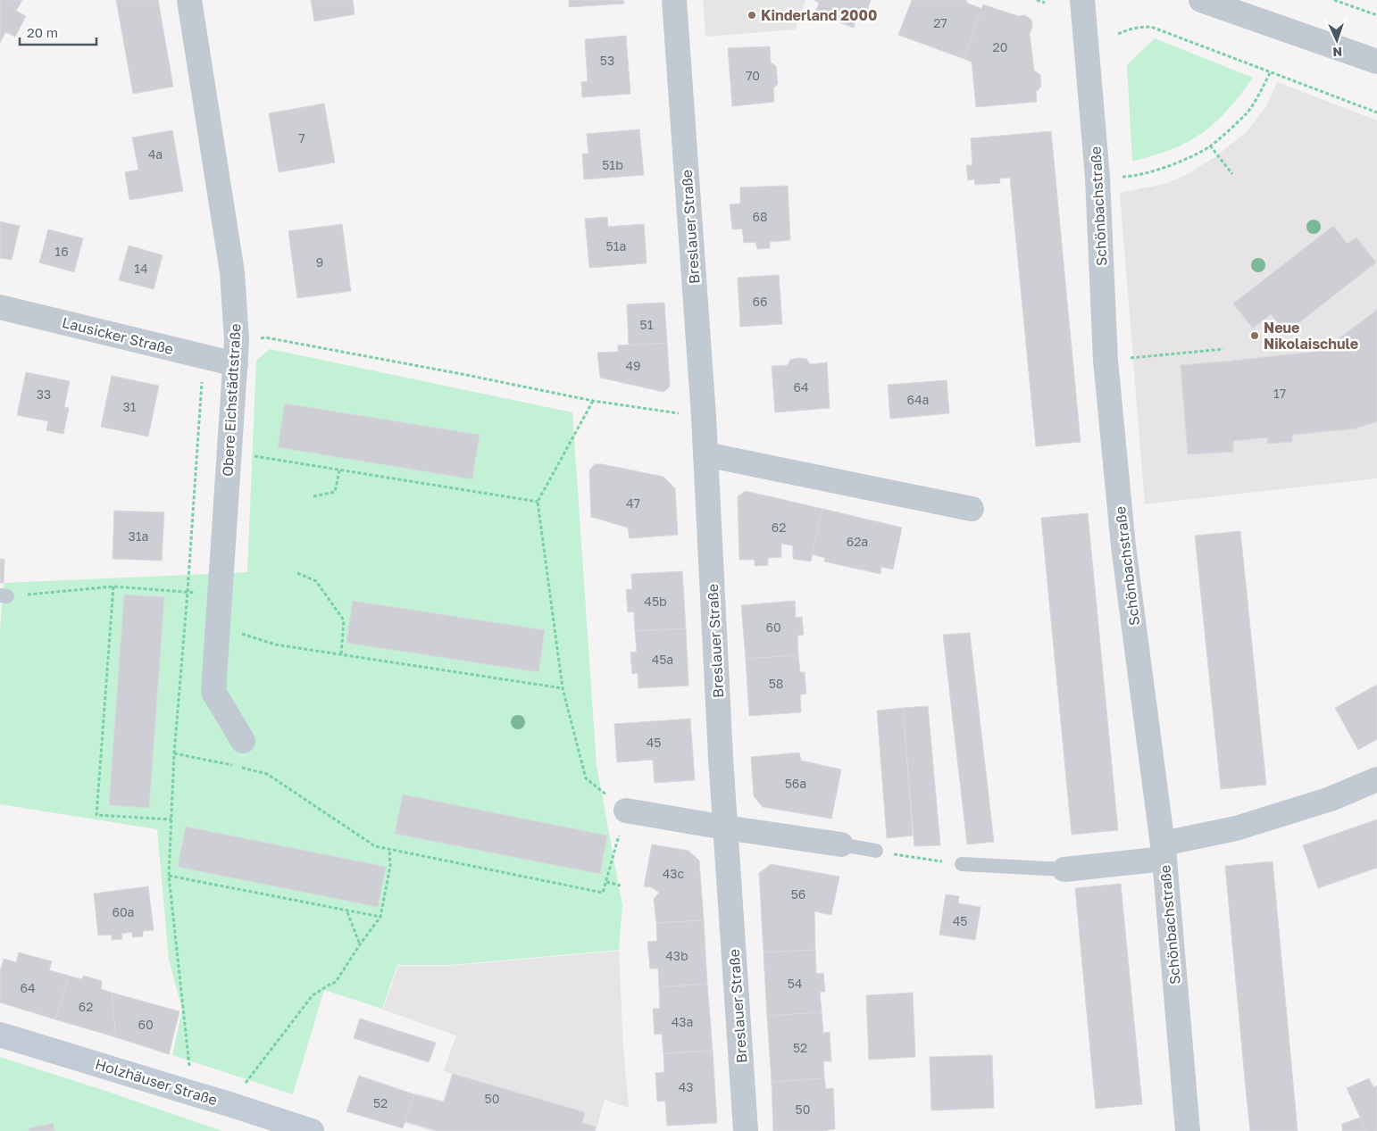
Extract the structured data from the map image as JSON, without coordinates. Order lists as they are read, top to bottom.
{
  "streets": {
    "main road": ["Holzhäuser Straße"],
    "street": [
      "Schönbachstraße",
      "Breslauer Straße",
      "Lausicker Straße",
      "Obere Eichstädtstraße"
    ]
  },
  "crossings": [
    ["Lausicker Straße", "Obere Eichstädtstraße"]
  ],
  "places": ["Kinderland 2000", "Neue Nikolaischule"],
  "house_numbers": [
    "27",
    "20",
    "53",
    "70",
    "7",
    "4a",
    "51b",
    "68",
    "51a",
    "16",
    "9",
    "14",
    "66",
    "51",
    "49",
    "64",
    "17",
    "33",
    "64a",
    "31",
    "47",
    "62",
    "31a",
    "62a",
    "45b",
    "60",
    "45a",
    "58",
    "45",
    "56a",
    "43c",
    "56",
    "60a",
    "45",
    "43b",
    "54",
    "64",
    "62",
    "43a",
    "60",
    "52",
    "43",
    "50",
    "52",
    "50"
  ],
  "scale_bar": "20 m",
  "north": "bottom"
}
